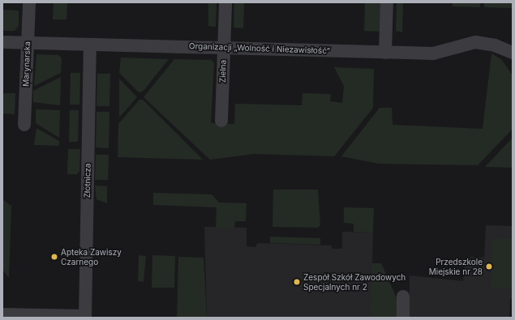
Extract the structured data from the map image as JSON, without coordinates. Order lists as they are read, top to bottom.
{
  "streets": {
    "street": [
      "Organizacji „Wolność i Niezawisłość”",
      "Marynarska",
      "Zielna",
      "Złotnicza"
    ]
  },
  "crossings": [
    ["Organizacji „Wolność i Niezawisłość”", "Marynarska"],
    ["Organizacji „Wolność i Niezawisłość”", "Zielna"],
    ["Organizacji „Wolność i Niezawisłość”", "Złotnicza"]
  ],
  "places": ["Apteka Zawiszy Czarnego", "Przedszkole Miejskie nr 28", "Zespół Szkół Zawodowych Specjalnych nr 2"]
}
